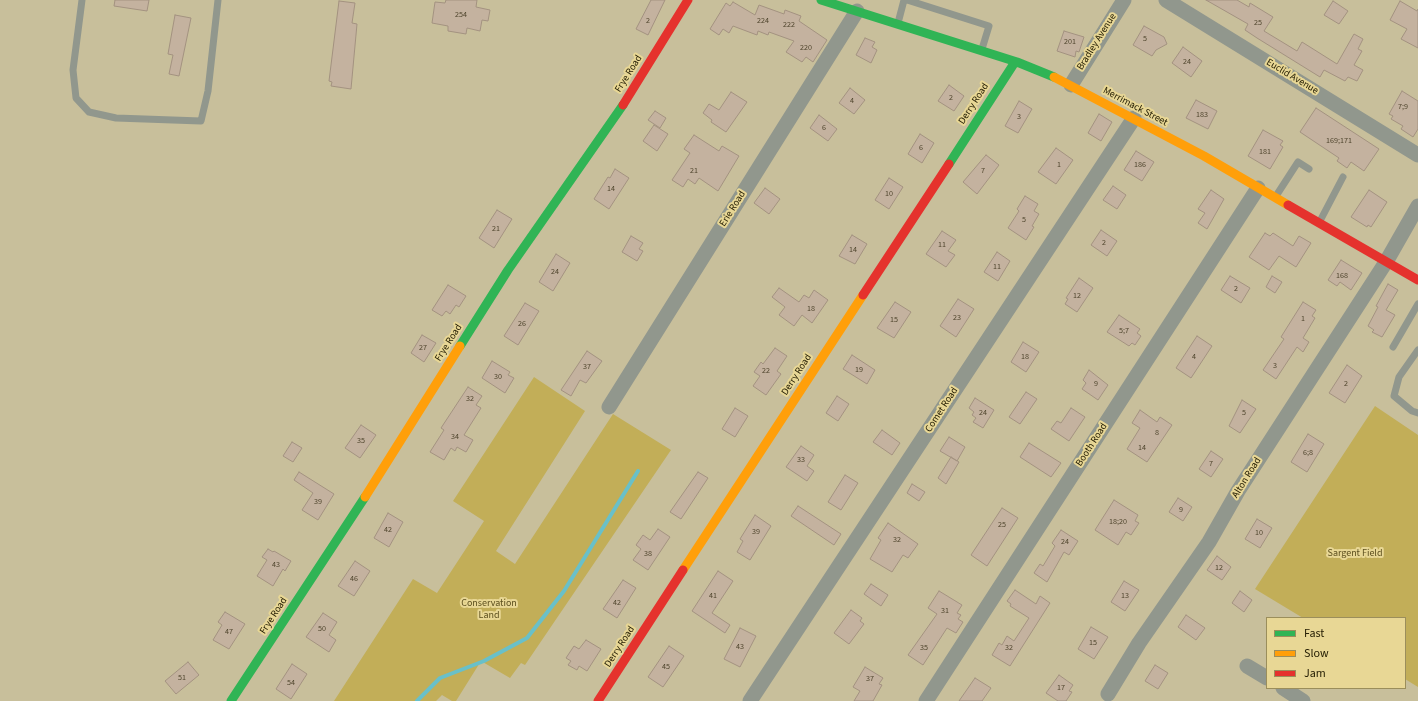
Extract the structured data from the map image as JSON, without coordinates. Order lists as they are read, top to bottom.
{
  "streets": {
    "street": [
      "Bradley Avenue",
      "Frye Road",
      "Euclid Avenue",
      "Derry Road",
      "Merrimack Street",
      "Erie Road",
      "Comet Road",
      "Booth Road",
      "Alton Road"
    ]
  },
  "crossings": [
    ["Bradley Avenue", "Merrimack Street"],
    ["Derry Road", "Merrimack Street"],
    ["Merrimack Street", "Erie Road"],
    ["Merrimack Street", "Comet Road"],
    ["Merrimack Street", "Booth Road"],
    ["Merrimack Street", "Alton Road"]
  ],
  "parks": ["Sargent Field", "Conservation Land"],
  "house_numbers": [
    "254",
    "2",
    "224",
    "25",
    "222",
    "5",
    "201",
    "220",
    "24",
    "2",
    "4",
    "7;9",
    "183",
    "3",
    "6",
    "169;171",
    "6",
    "181",
    "1",
    "186",
    "21",
    "7",
    "14",
    "10",
    "5",
    "21",
    "2",
    "11",
    "14",
    "11",
    "24",
    "168",
    "2",
    "12",
    "18",
    "23",
    "1",
    "15",
    "26",
    "5;7",
    "27",
    "18",
    "4",
    "3",
    "37",
    "19",
    "22",
    "30",
    "9",
    "2",
    "32",
    "24",
    "5",
    "8",
    "34",
    "35",
    "14",
    "6;8",
    "33",
    "7",
    "39",
    "9",
    "18;20",
    "25",
    "42",
    "39",
    "10",
    "32",
    "24",
    "38",
    "43",
    "12",
    "46",
    "41",
    "13",
    "42",
    "31",
    "50",
    "47",
    "15",
    "43",
    "35",
    "32",
    "45",
    "51",
    "37",
    "54",
    "17"
  ],
  "legend": ["Fast", "Slow", "Jam"]
}
